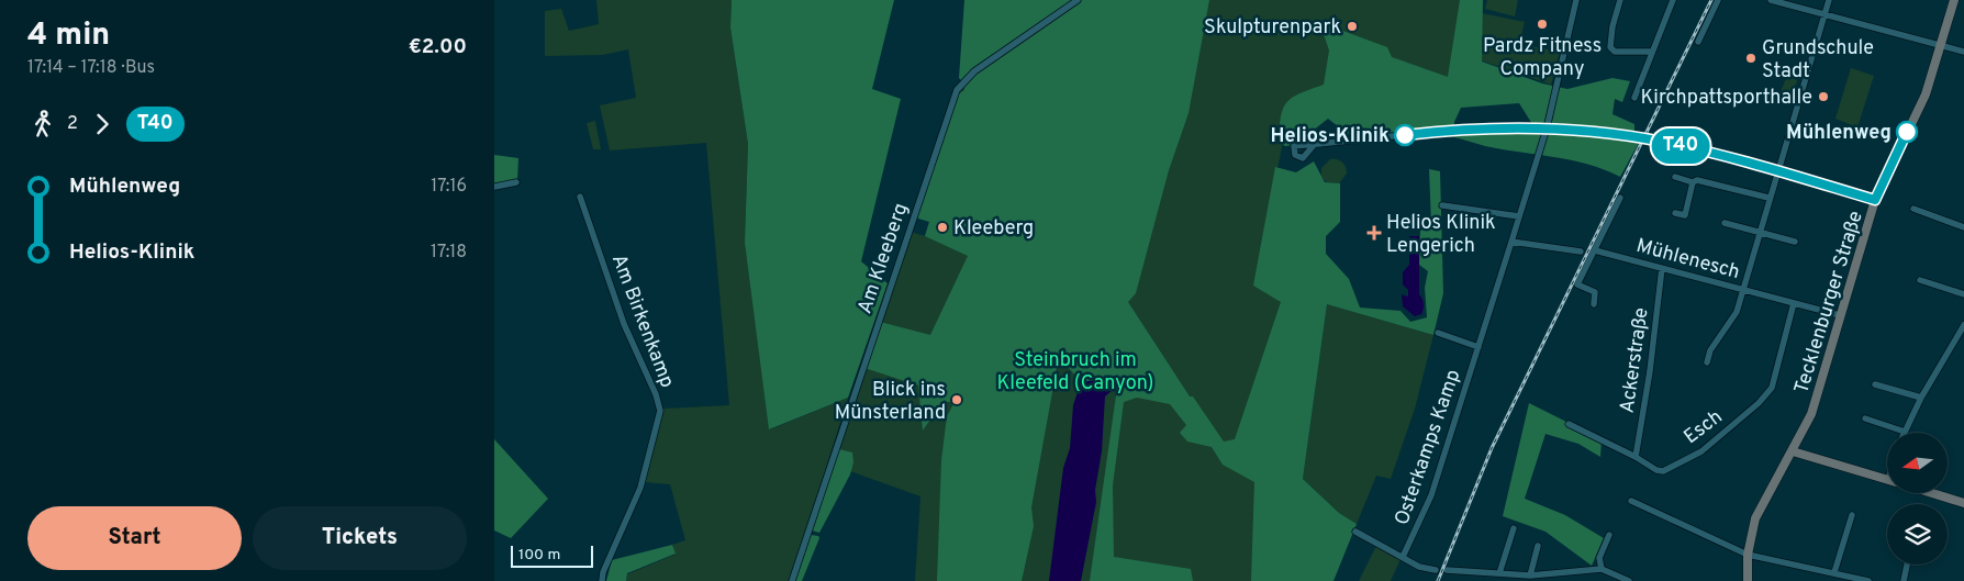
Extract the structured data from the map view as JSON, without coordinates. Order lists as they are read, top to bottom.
{
  "streets": {
    "street": [
      "Am Kleeberg",
      "Mühlenesch",
      "Tecklenburger Straße",
      "Am Birkenkamp",
      "Ackerstraße",
      "Esch",
      "Osterkamps Kamp"
    ]
  },
  "crossings": [
    ["Mühlenesch", "Tecklenburger Straße"],
    ["Mühlenesch", "Ackerstraße"],
    ["Mühlenesch", "Esch"],
    ["Ackerstraße", "Esch"]
  ],
  "parks": ["Steinbruch im Kleefeld (Canyon)"],
  "places": {
    "other": [
      "Pardz Fitness Company",
      "Skulpturenpark",
      "Grundschule Stadt",
      "Kirchpattsporthalle",
      "Mühlenweg",
      "Helios-Klinik",
      "Kleeberg",
      "Blick ins Münsterland"
    ],
    "health": ["Helios Klinik Lengerich"]
  },
  "lines": ["bus line T40"],
  "scale_bar": "100 m",
  "north": "left",
  "page": {
    "heading": ["4 min", "17:14 – 17:18 · Bus", "€2.00"],
    "on_map": "T40",
    "legs": ["2", "T40"],
    "list": [
      {
        "name": "Mühlenweg",
        "value": "17:16"
      },
      {
        "name": "Helios-Klinik",
        "value": "17:18"
      }
    ],
    "buttons": ["Start", "Tickets"],
    "scale": "100 m"
  }
}
